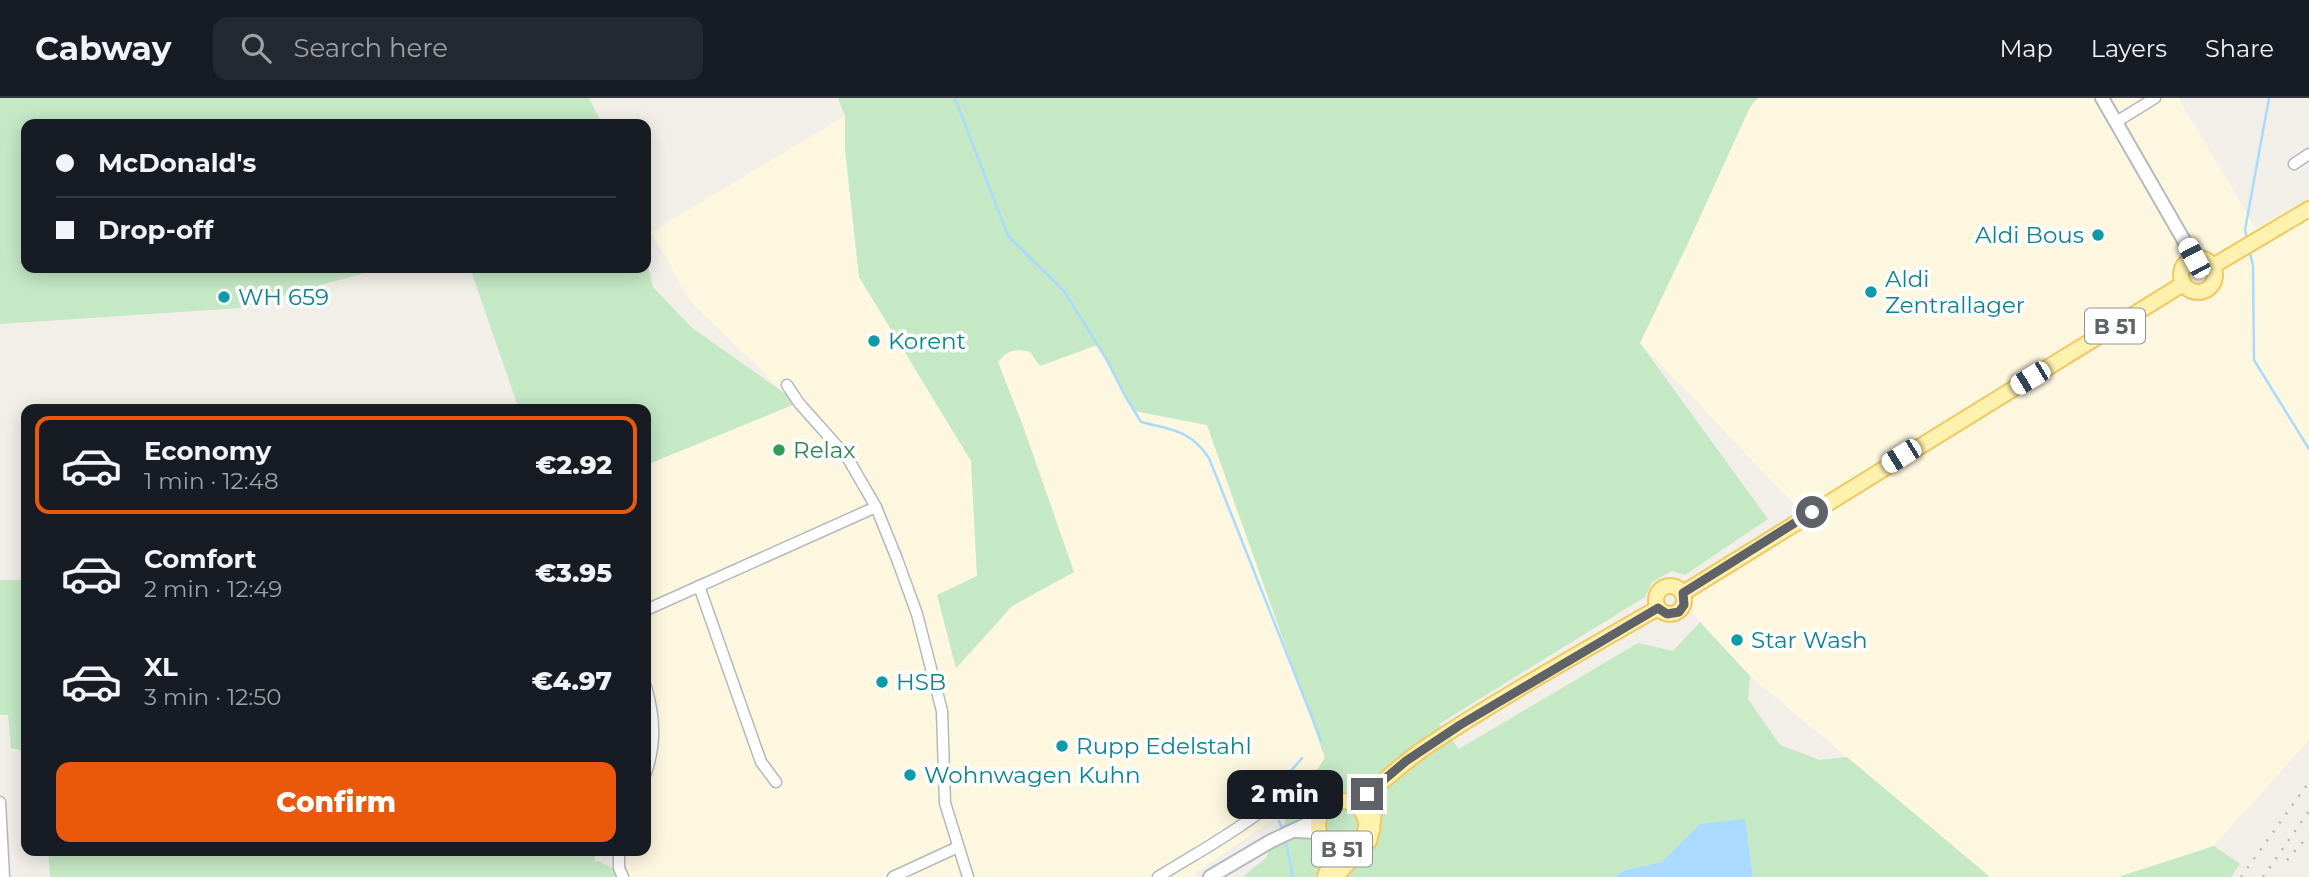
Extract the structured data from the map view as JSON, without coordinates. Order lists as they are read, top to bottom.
{
  "streets": {
    "main road": ["B 51"]
  },
  "places": [
    "Aldi Bous",
    "Aldi Zentrallager",
    "WH 659",
    "Korent",
    "Relax",
    "Star Wash",
    "HSB",
    "Rupp Edelstahl",
    "Wohnwagen Kuhn"
  ],
  "page": {
    "header": "Cabway",
    "search": "Search here",
    "nav": ["Map", "Layers", "Share"],
    "banner": ["McDonald's", "Drop-off"],
    "list": [
      {
        "name": "Economy",
        "note": "1 min · 12:48",
        "value": "€2.92"
      },
      {
        "name": "Comfort",
        "note": "2 min · 12:49",
        "value": "€3.95"
      },
      {
        "name": "XL",
        "note": "3 min · 12:50",
        "value": "€4.97"
      }
    ],
    "buttons": "Confirm",
    "bubble": "2 min"
  }
}
